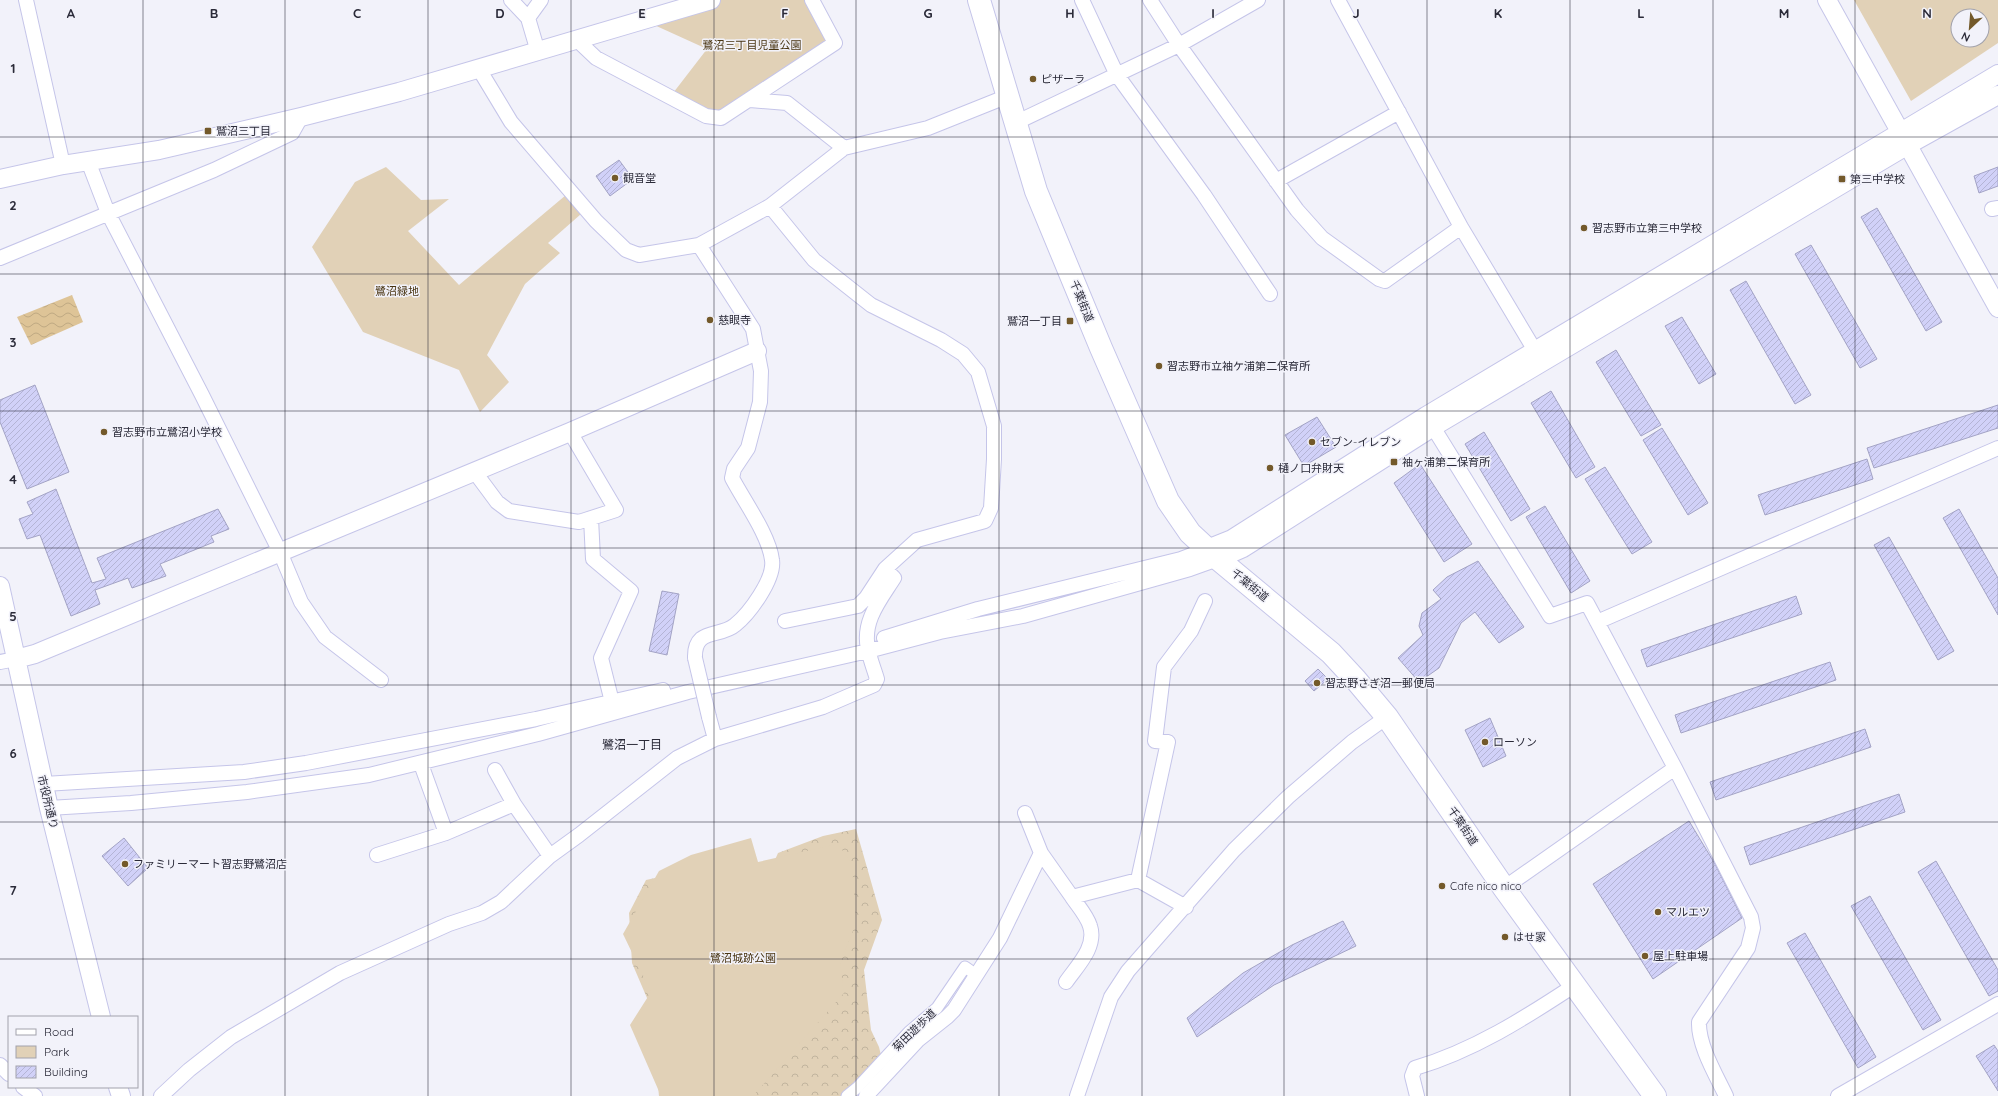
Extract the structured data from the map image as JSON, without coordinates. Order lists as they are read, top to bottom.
{
  "streets": {
    "highway": ["千葉街道"],
    "street": ["市役所通り", "菊田遊歩道"]
  },
  "districts": ["鷺沼一丁目"],
  "parks": ["鷺沼三丁目児童公園", "鷺沼緑地", "鷺沼城跡公園"],
  "places": {
    "other": [
      "ピザーラ",
      "観音堂",
      "習志野市立第三中学校",
      "慈眼寺",
      "習志野市立袖ケ浦第二保育所",
      "習志野市立鷺沼小学校",
      "セブン-イレブン",
      "樋ノ口弁財天",
      "習志野さぎ沼一郵便局",
      "ローソン",
      "ファミリーマート習志野鷺沼店",
      "Cafe nico nico",
      "マルエツ",
      "はせ家",
      "屋上駐車場"
    ],
    "transit": [
      "鷲沼三丁目",
      "第三中学校",
      "鷲沼一丁目",
      "袖ヶ浦第二保育所"
    ]
  },
  "legend": ["Road", "Park", "Building"],
  "north": "bottom left",
  "grid": {
    "columns": [
      "A",
      "B",
      "C",
      "D",
      "E",
      "F",
      "G",
      "H",
      "I",
      "J",
      "K",
      "L",
      "M",
      "N"
    ],
    "rows": [
      "1",
      "2",
      "3",
      "4",
      "5",
      "6",
      "7"
    ]
  }
}
